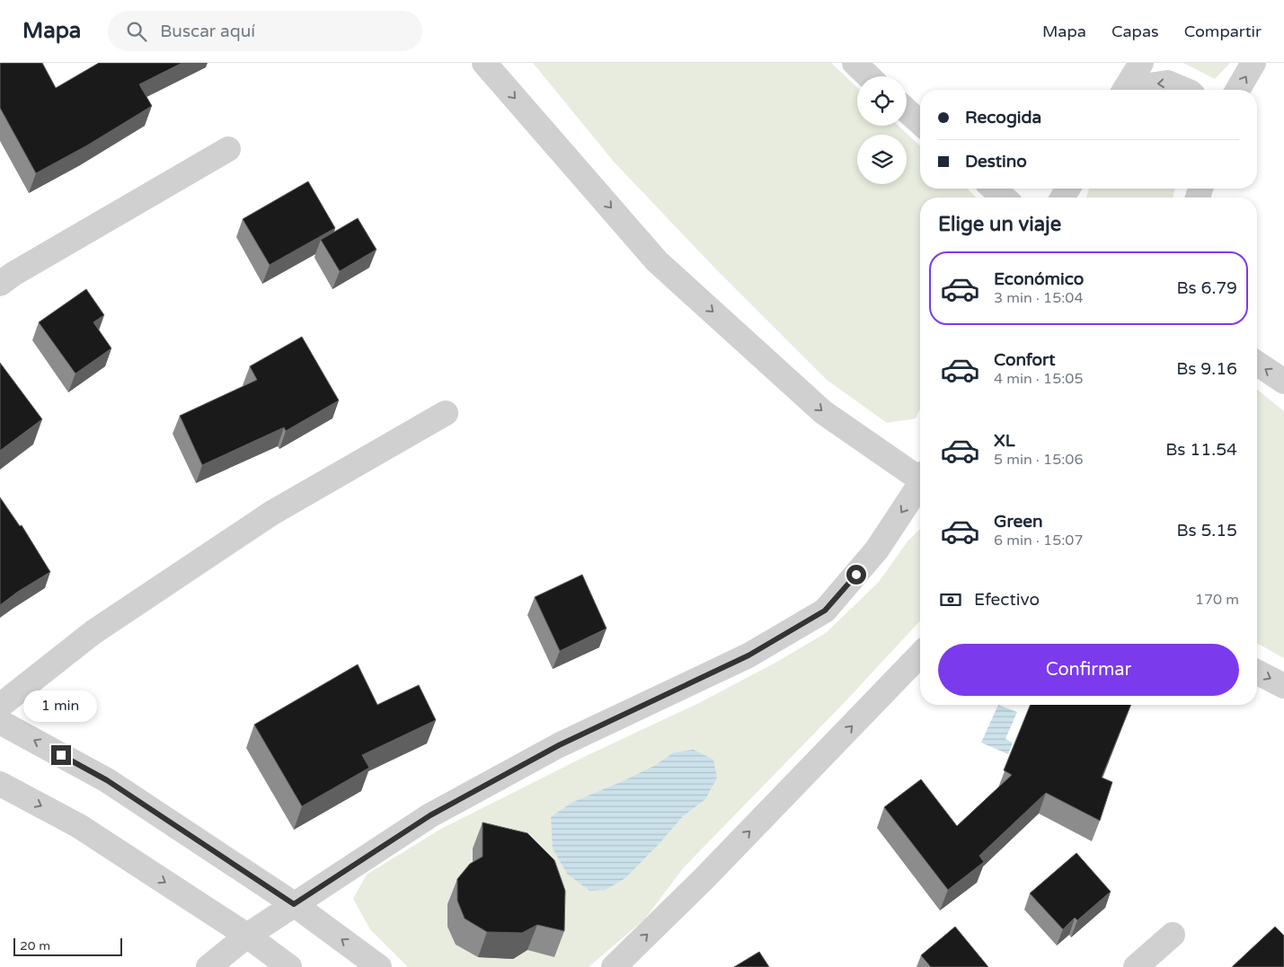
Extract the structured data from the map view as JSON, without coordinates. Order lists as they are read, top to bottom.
{
  "scale_bar": "20 m",
  "page": {
    "header": "Mapa",
    "search": "Buscar aquí",
    "nav": ["Mapa", "Capas", "Compartir"],
    "banner": ["Recogida", "Destino"],
    "heading": "Elige un viaje",
    "list": [
      {
        "name": "Económico",
        "note": "3 min · 15:04",
        "value": "Bs 6.79"
      },
      {
        "name": "Confort",
        "note": "4 min · 15:05",
        "value": "Bs 9.16"
      },
      {
        "name": "XL",
        "note": "5 min · 15:06",
        "value": "Bs 11.54"
      },
      {
        "name": "Green",
        "note": "6 min · 15:07",
        "value": "Bs 5.15"
      }
    ],
    "pay": ["Efectivo", "170 m"],
    "buttons": "Confirmar",
    "bubble": "1 min",
    "scale": "20 m"
  }
}
